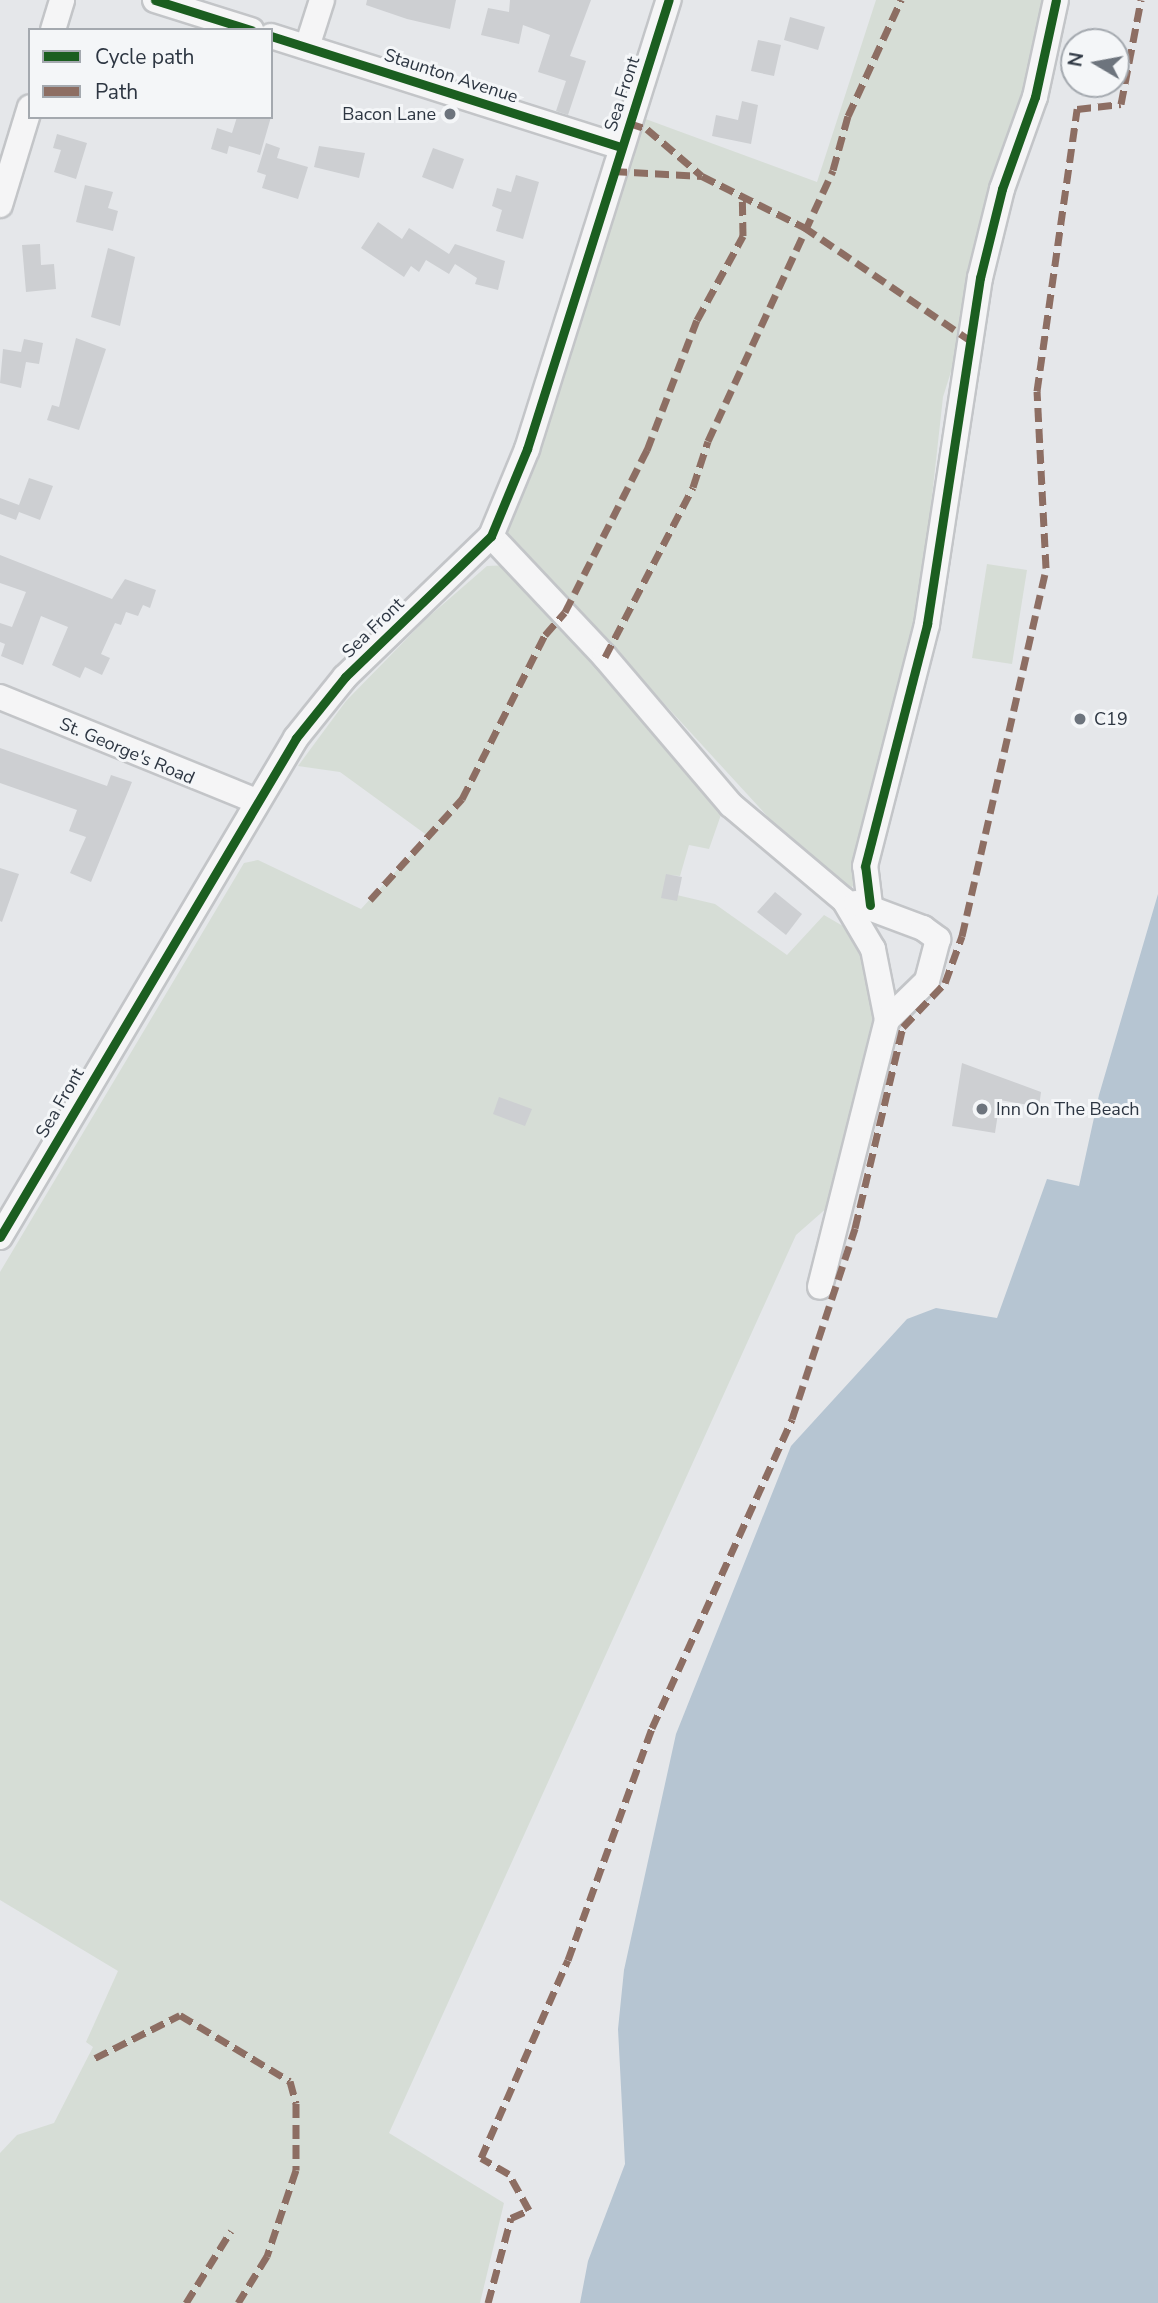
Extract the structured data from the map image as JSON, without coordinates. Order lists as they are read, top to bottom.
{
  "streets": {
    "street": ["Staunton Avenue", "Sea Front", "St. George's Road"]
  },
  "crossings": [
    ["Staunton Avenue", "Sea Front"],
    ["Sea Front", "St. George's Road"]
  ],
  "places": ["Bacon Lane", "C19", "Inn On The Beach"],
  "legend": ["Cycle path", "Path"],
  "north": "left"
}
